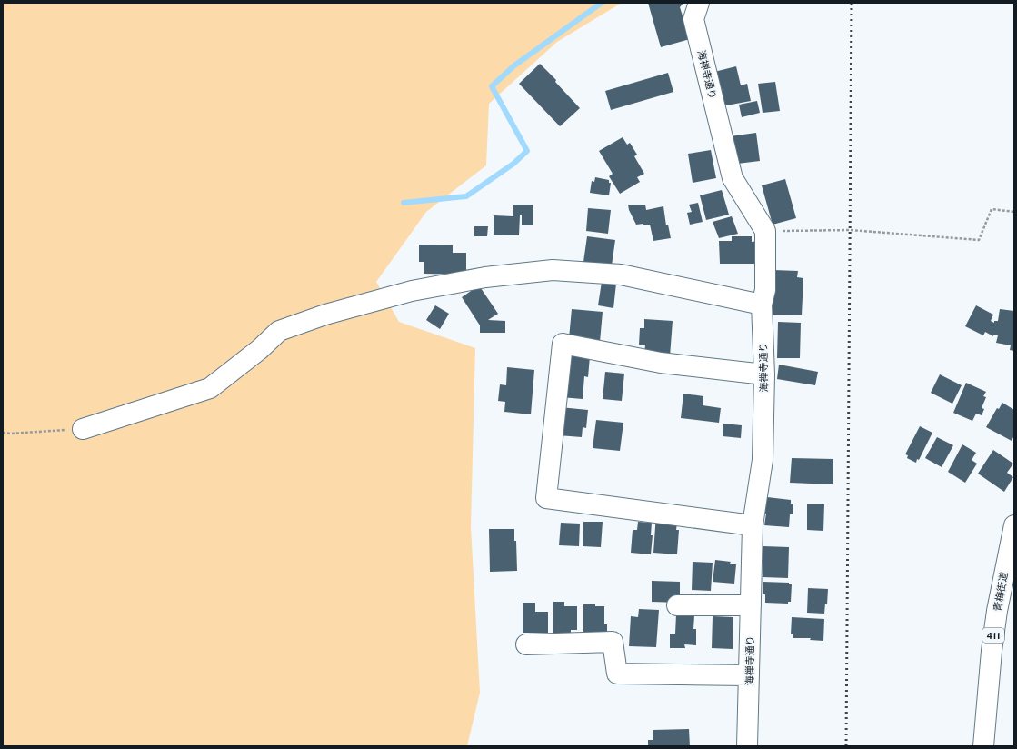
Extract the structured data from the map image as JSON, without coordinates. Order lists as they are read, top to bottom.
{
  "streets": {
    "main road": ["海禅寺通り", "青梅街道", "411"]
  }
}
